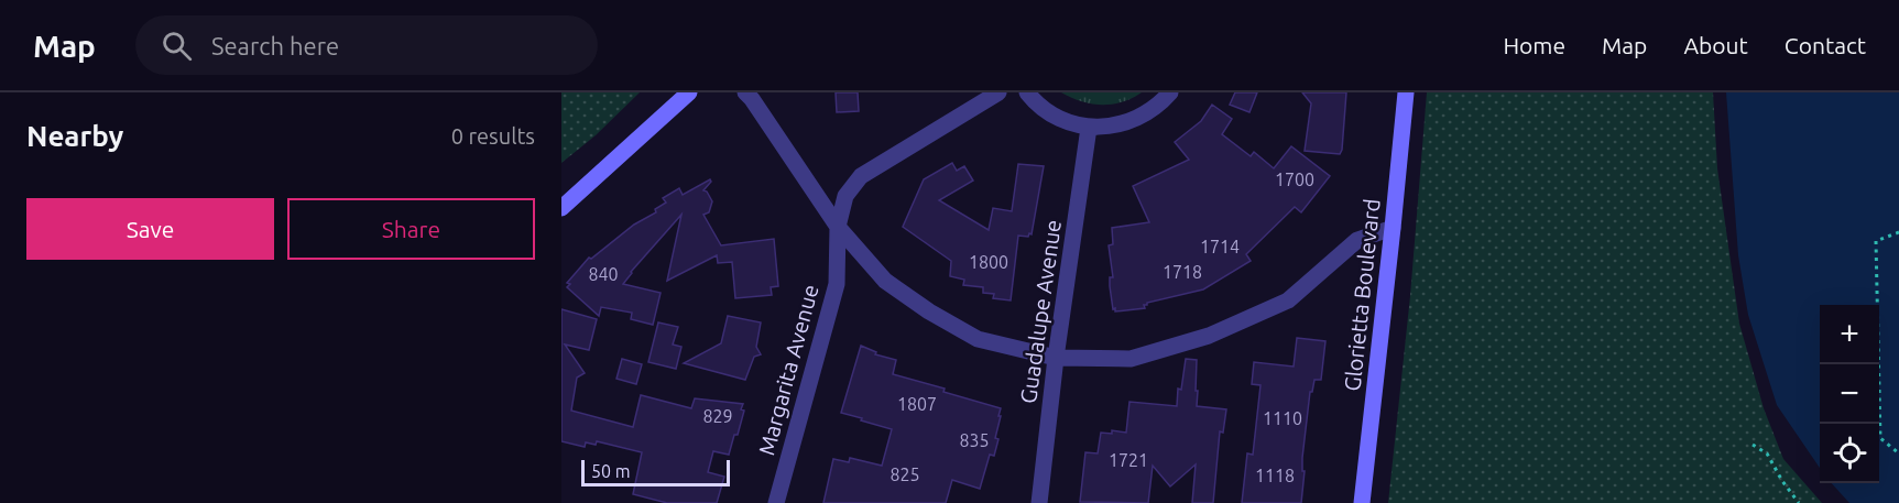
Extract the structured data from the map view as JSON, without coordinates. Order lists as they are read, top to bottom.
{
  "streets": {
    "street": ["Glorietta Boulevard", "Guadalupe Avenue", "Margarita Avenue"]
  },
  "house_numbers": [
    "1700",
    "1714",
    "1800",
    "1718",
    "840",
    "1807",
    "829",
    "1110",
    "835",
    "1721",
    "825",
    "1118"
  ],
  "scale_bar": "50 m",
  "page": {
    "header": "Map",
    "search": "Search here",
    "nav": [
      "Home",
      "Map",
      "About",
      "Contact"
    ],
    "heading": ["Nearby", "0 results"],
    "buttons": ["Save", "Share"],
    "map_buttons": ["+", "−"],
    "scale": "50 m"
  }
}
